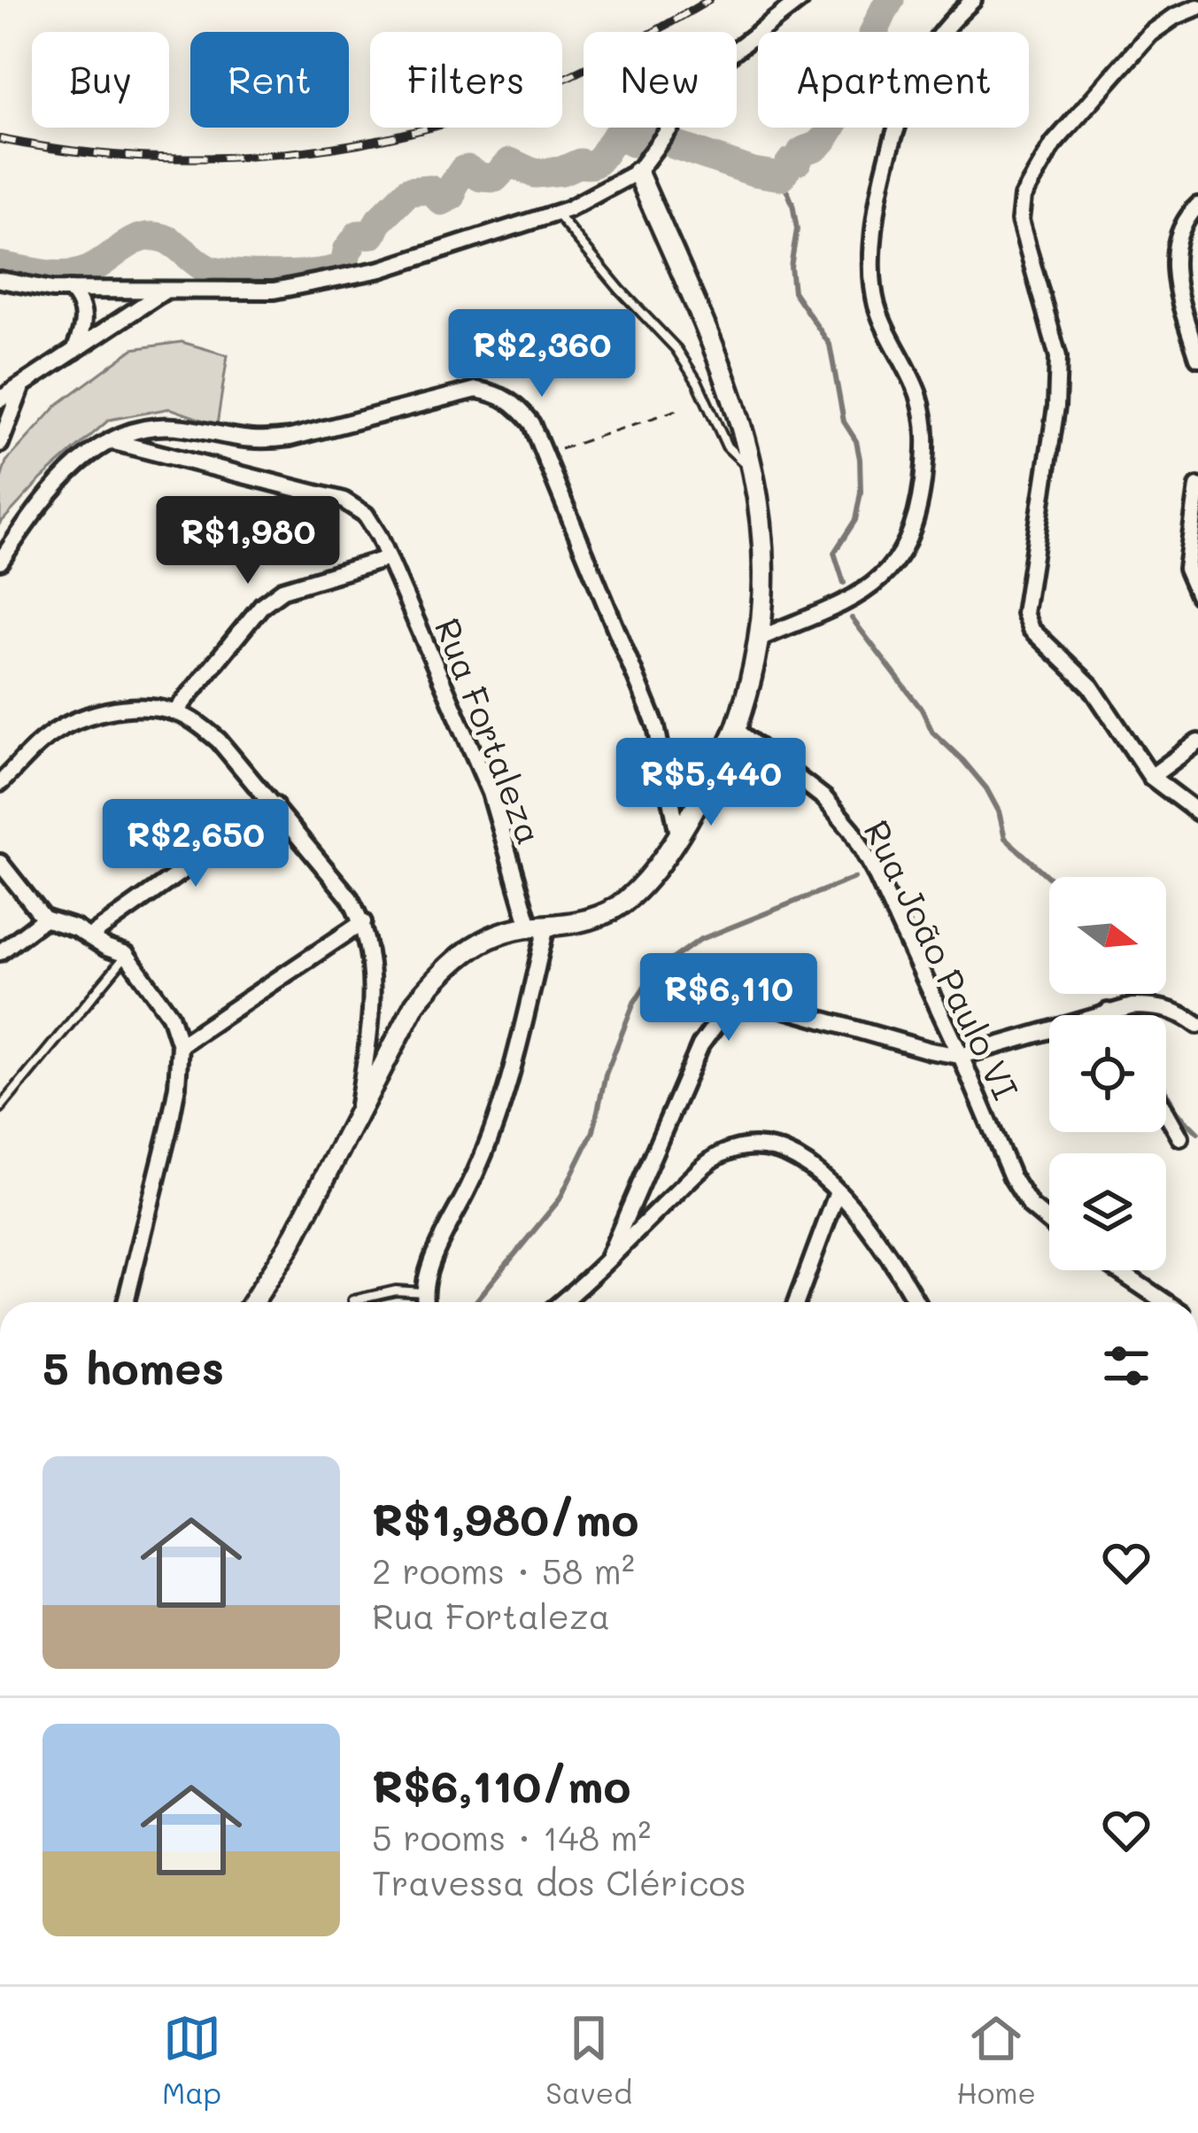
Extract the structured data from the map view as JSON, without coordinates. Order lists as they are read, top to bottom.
{
  "streets": {
    "street": ["Rua Fortaleza", "Rua João Paulo VI"]
  },
  "north": "right",
  "page": {
    "chip": [
      "Buy",
      "Rent",
      "Filters",
      "New",
      "Apartment"
    ],
    "price": [
      "R$2,360",
      "R$1,980",
      "R$5,440",
      "R$2,650",
      "R$6,110"
    ],
    "heading": "5 homes",
    "list": [
      {
        "name": "R$1,980/mo",
        "note": "2 rooms · 58 m² · Rua Fortaleza"
      },
      {
        "name": "R$6,110/mo",
        "note": "5 rooms · 148 m² · Travessa dos Cléricos"
      }
    ],
    "tabs": ["Map", "Saved", "Home"]
  }
}
